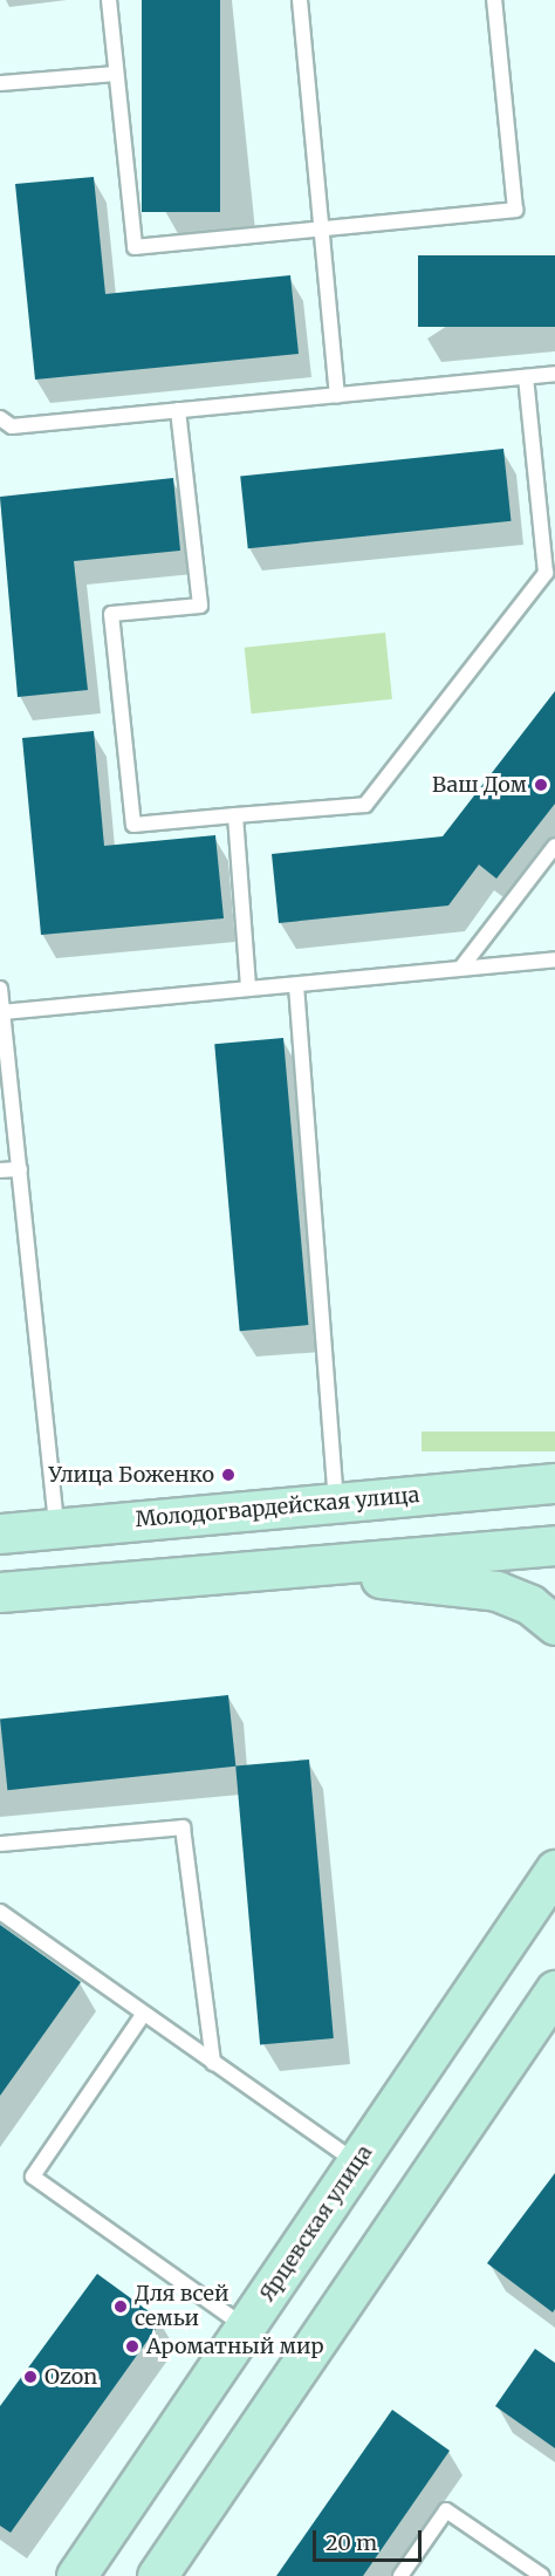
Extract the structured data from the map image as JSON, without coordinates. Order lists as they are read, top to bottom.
{
  "streets": {
    "main road": ["Молодогвардейская улица", "Ярцевская улица"]
  },
  "places": [
    "Ваш Дом",
    "Улица Боженко",
    "Для всей семьи",
    "Ароматный мир",
    "Ozon"
  ],
  "scale_bar": "20 m"
}
